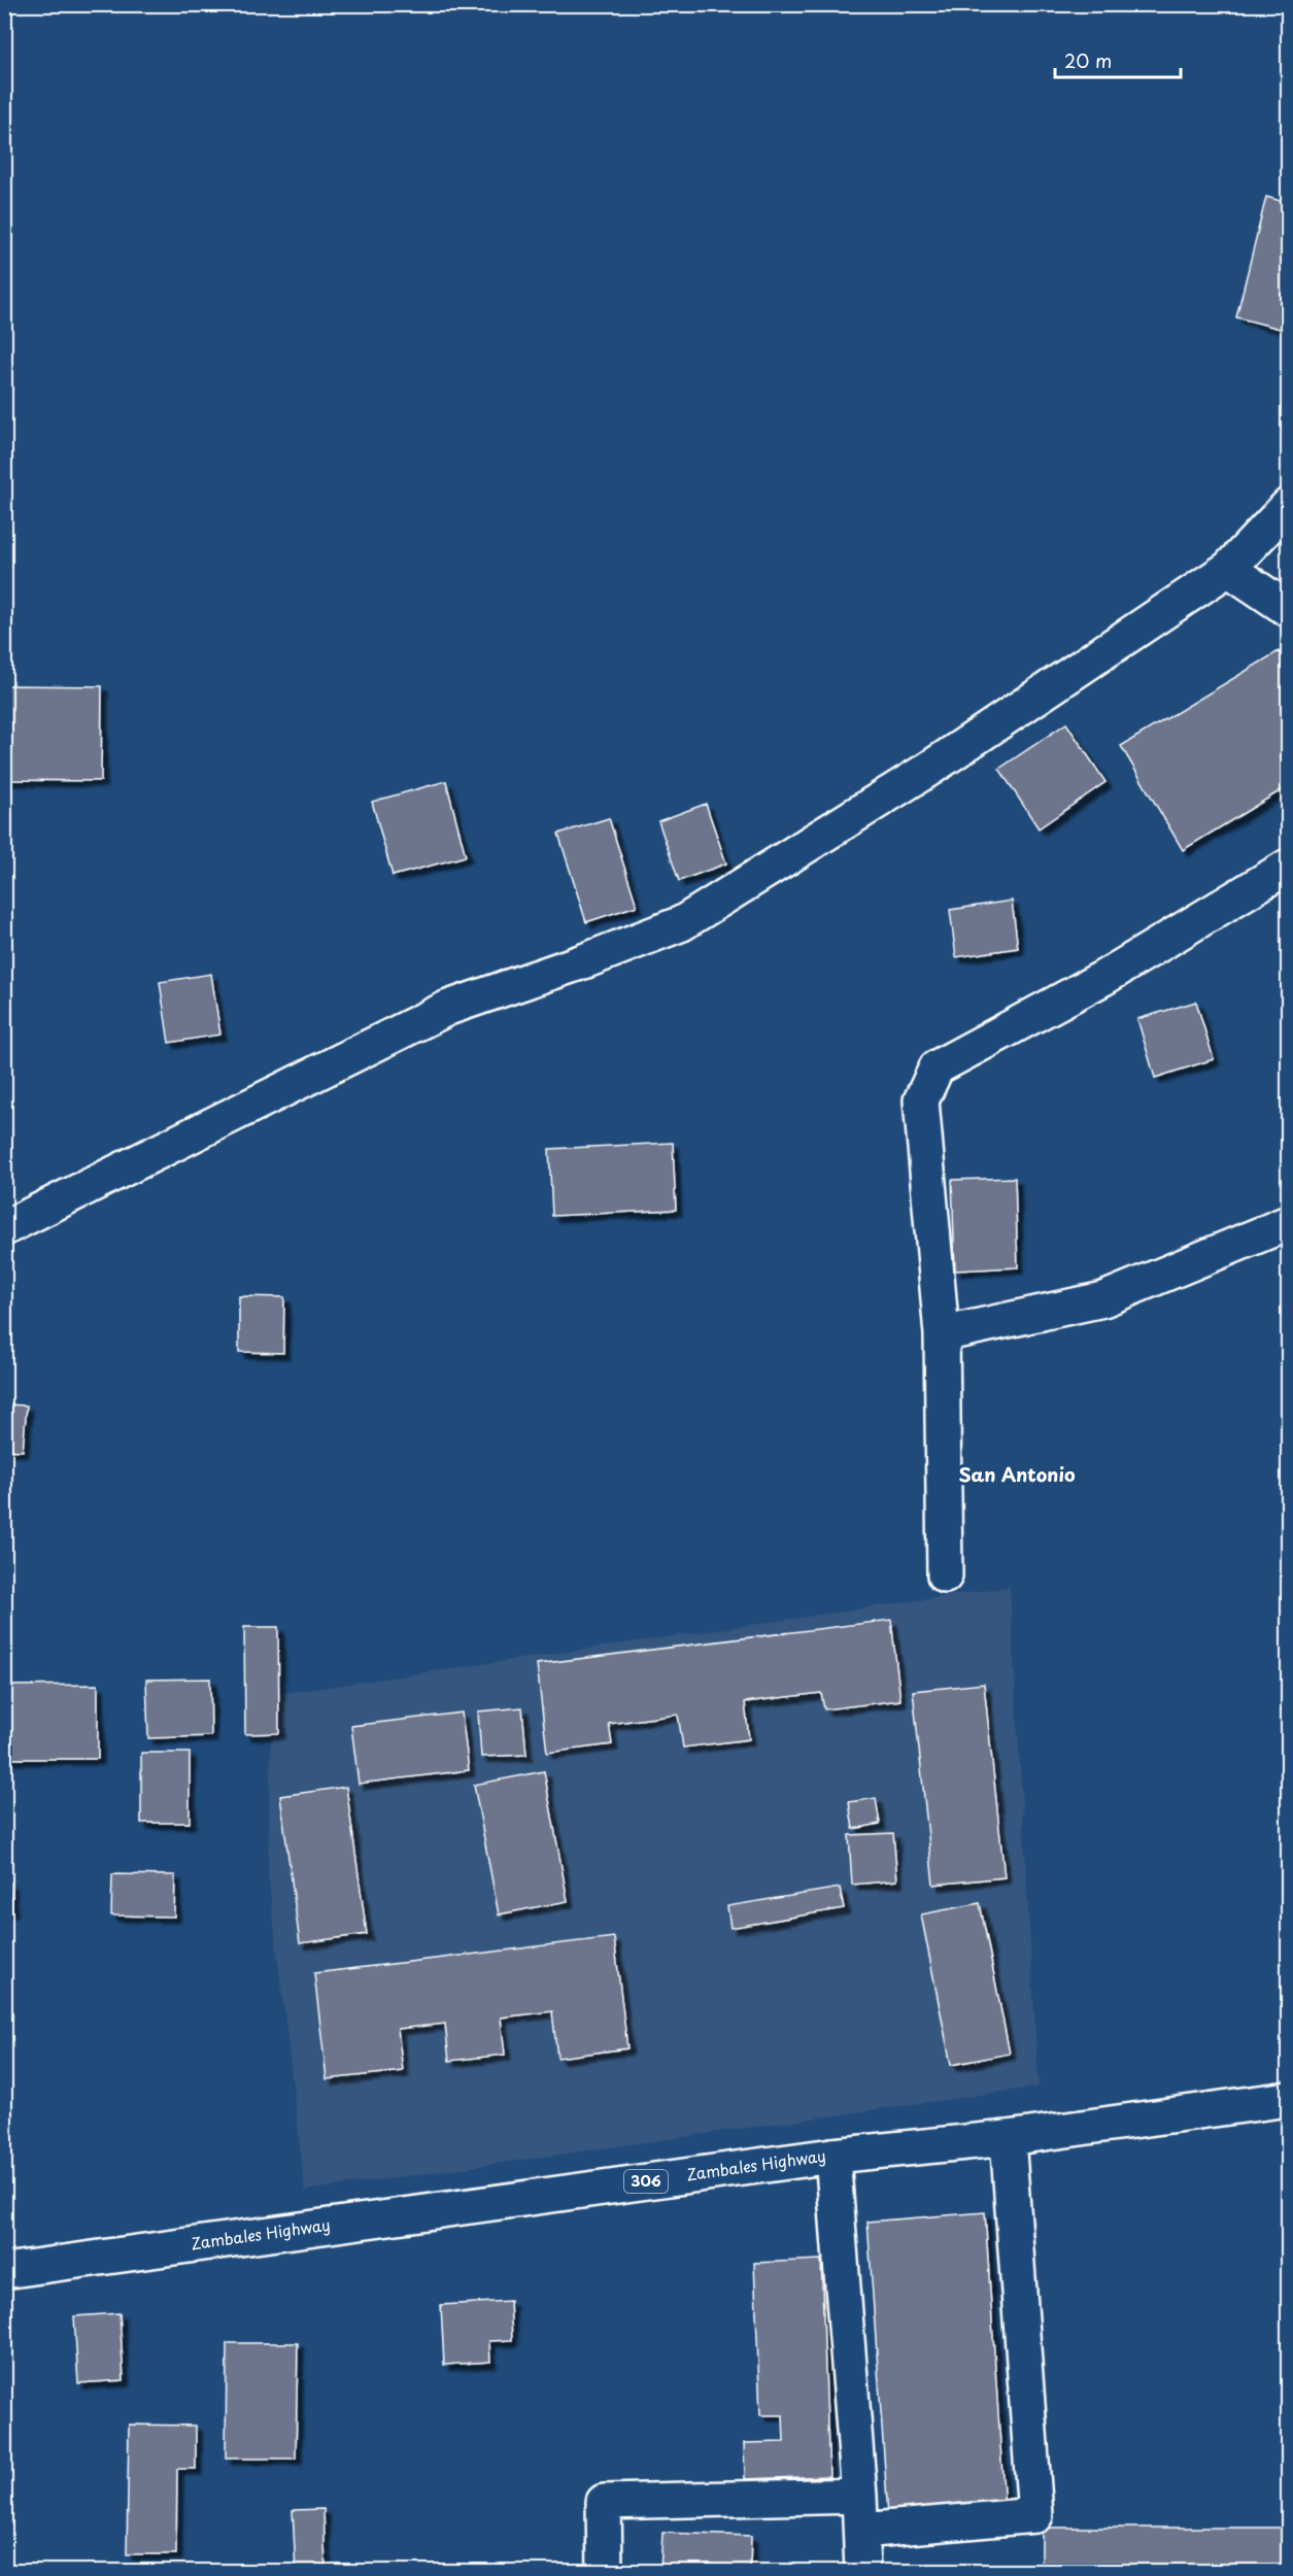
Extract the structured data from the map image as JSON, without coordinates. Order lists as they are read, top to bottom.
{
  "streets": {
    "street": ["Zambales Highway", "306"]
  },
  "districts": ["San Antonio"],
  "scale_bar": "20 m"
}
